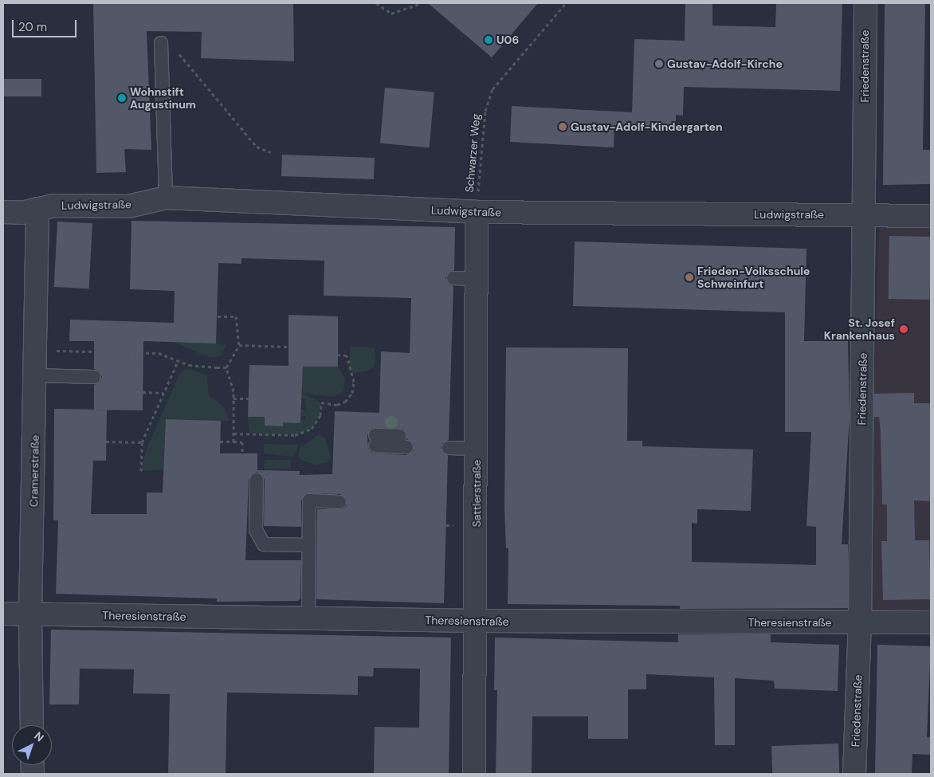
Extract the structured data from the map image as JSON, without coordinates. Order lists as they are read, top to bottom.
{
  "streets": {
    "street": [
      "Friedenstraße",
      "Ludwigstraße",
      "Cramerstraße",
      "Sattlerstraße",
      "Theresienstraße"
    ],
    "path": ["Schwarzer Weg"]
  },
  "crossings": [
    ["Friedenstraße", "Ludwigstraße"],
    ["Friedenstraße", "Theresienstraße"],
    ["Schwarzer Weg", "Ludwigstraße"],
    ["Schwarzer Weg", "Sattlerstraße"],
    ["Ludwigstraße", "Cramerstraße"],
    ["Ludwigstraße", "Sattlerstraße"],
    ["Cramerstraße", "Theresienstraße"],
    ["Sattlerstraße", "Theresienstraße"]
  ],
  "places": [
    "U06",
    "Gustav-Adolf-Kirche",
    "Wohnstift Augustinum",
    "Gustav-Adolf-Kindergarten",
    "Frieden-Volksschule Schweinfurt",
    "St. Josef Krankenhaus"
  ],
  "scale_bar": "20 m",
  "north": "top right"
}
